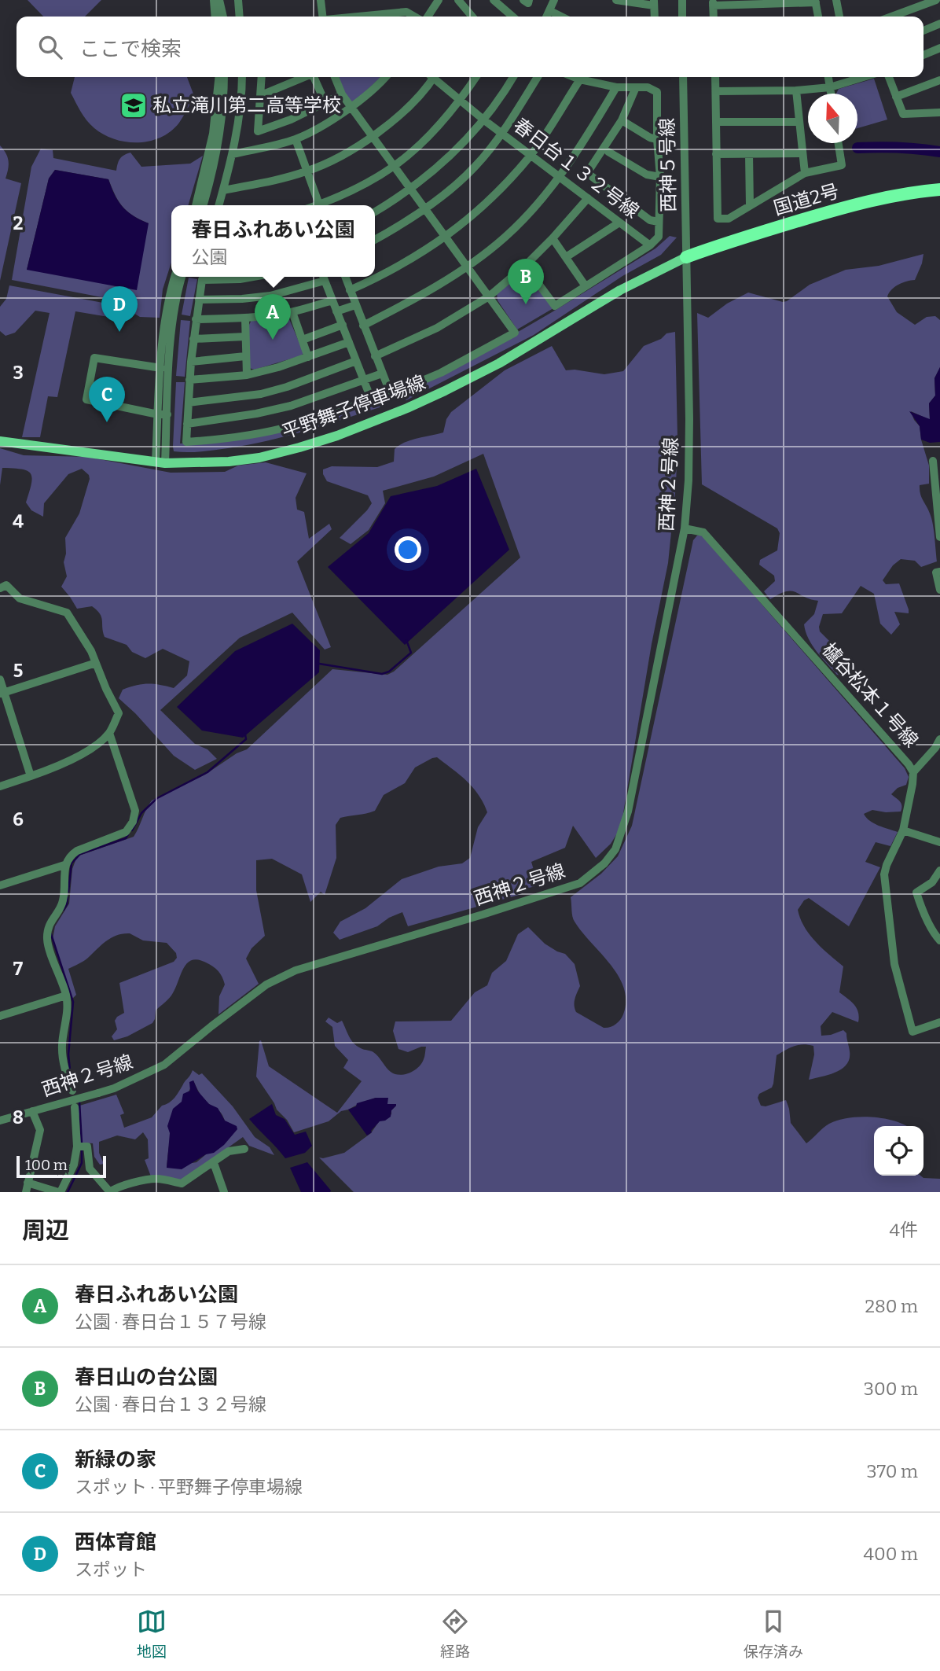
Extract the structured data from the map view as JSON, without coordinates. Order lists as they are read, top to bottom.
{
  "streets": {
    "highway": ["国道2号"],
    "main road": ["平野舞子停車場線"],
    "street": [
      "西神５号線",
      "春日台１３２号線",
      "西神２号線",
      "櫨谷松本１号線"
    ]
  },
  "crossings": [
    ["西神５号線", "国道2号"],
    ["西神５号線", "平野舞子停車場線"],
    ["西神５号線", "西神２号線"],
    ["国道2号", "平野舞子停車場線"],
    ["国道2号", "西神２号線"],
    ["平野舞子停車場線", "西神２号線"],
    ["西神２号線", "櫨谷松本１号線"]
  ],
  "places": {
    "school or university": ["私立滝川第二高等学校"]
  },
  "scale_bar": "100 m",
  "north": "top",
  "page": {
    "search": "ここで検索",
    "popup": ["春日ふれあい公園", "公園"],
    "pins": [
      "B",
      "D",
      "A",
      "C"
    ],
    "scale": "100 m",
    "heading": ["周辺", "4件"],
    "list": [
      {
        "mark": "A",
        "name": "春日ふれあい公園",
        "note": "公園 · 春日台１５７号線",
        "value": "280 m"
      },
      {
        "mark": "B",
        "name": "春日山の台公園",
        "note": "公園 · 春日台１３２号線",
        "value": "300 m"
      },
      {
        "mark": "C",
        "name": "新緑の家",
        "note": "スポット · 平野舞子停車場線",
        "value": "370 m"
      },
      {
        "mark": "D",
        "name": "西体育館",
        "note": "スポット",
        "value": "400 m"
      }
    ],
    "nav": ["地図", "経路", "保存済み"]
  },
  "grid": {
    "rows": [
      "2",
      "3",
      "4",
      "5",
      "6",
      "7",
      "8"
    ]
  }
}
